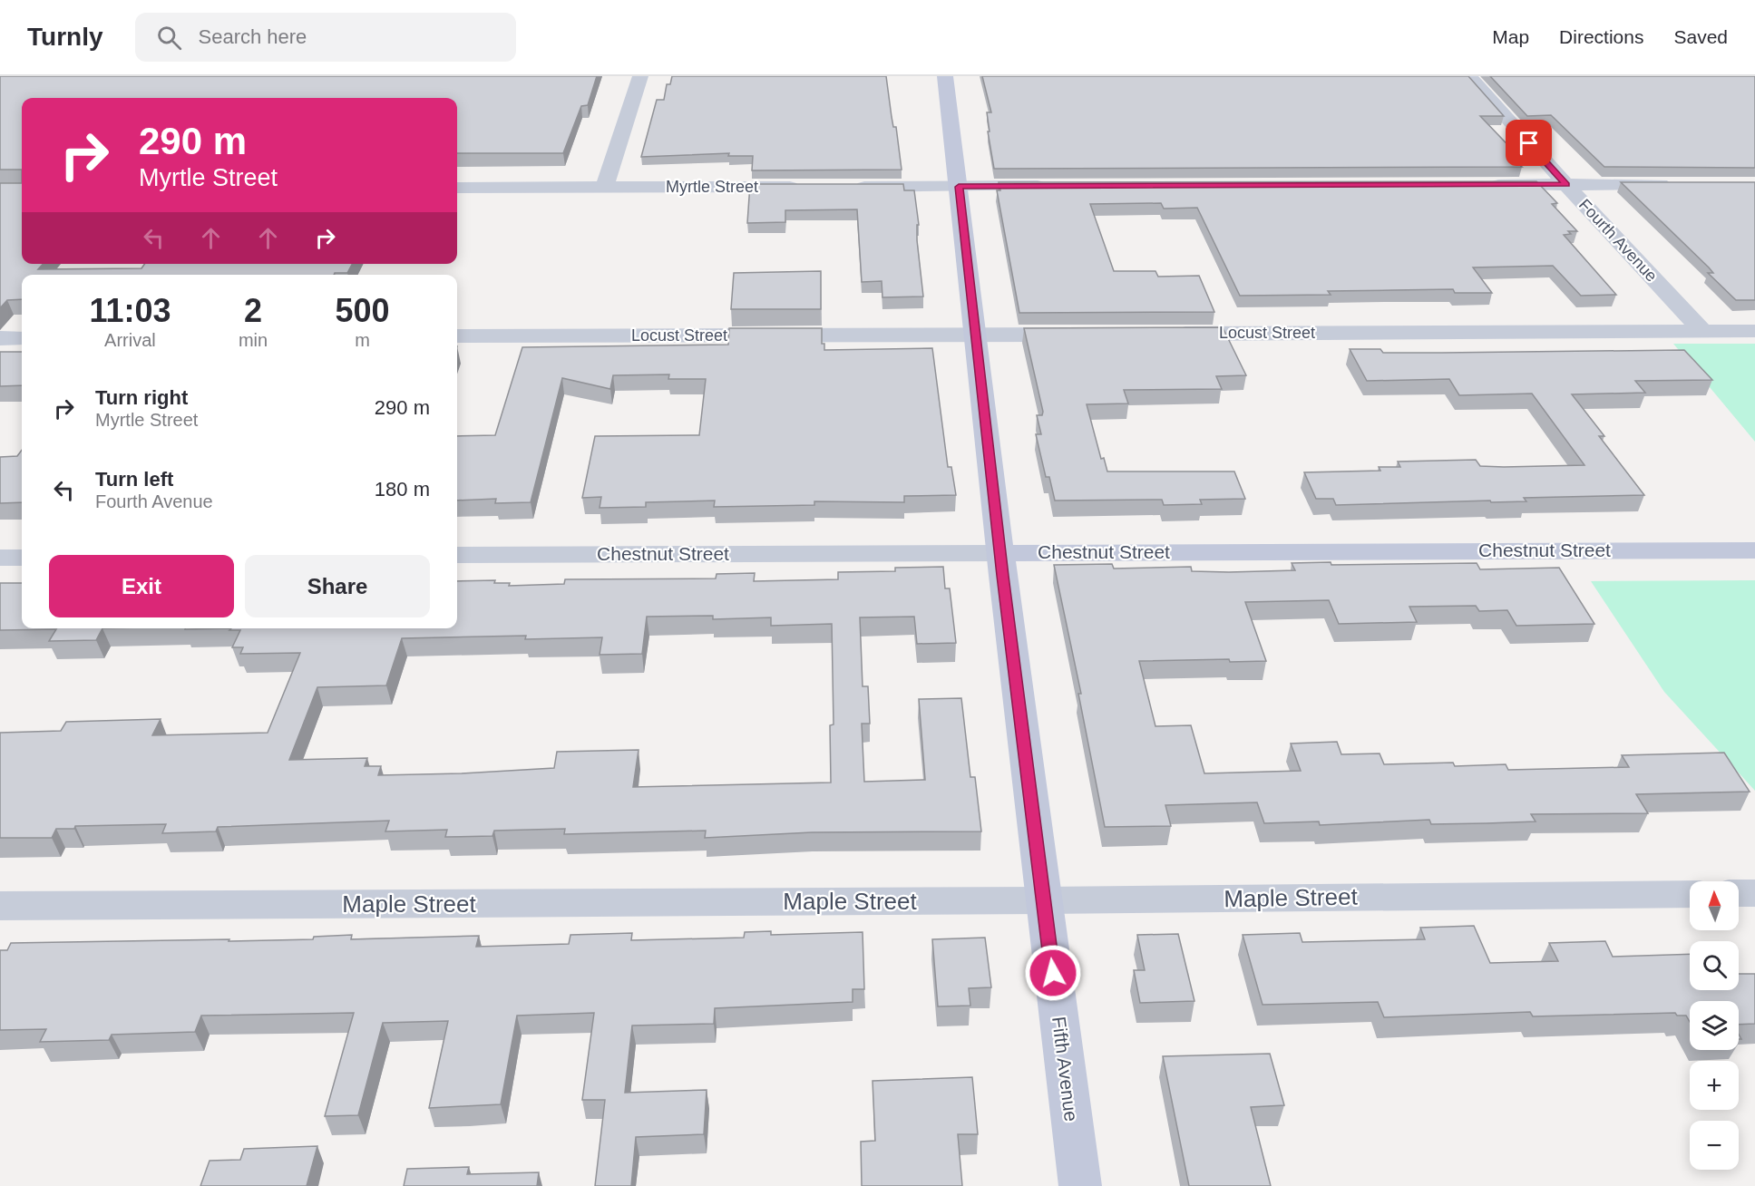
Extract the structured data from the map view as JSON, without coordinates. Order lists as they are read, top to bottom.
{
  "streets": {
    "street": [
      "Myrtle Street",
      "Fourth Avenue",
      "Locust Street",
      "Chestnut Street",
      "Maple Street",
      "Fifth Avenue"
    ]
  },
  "crossings": [
    ["Fourth Avenue", "Locust Street"],
    ["Locust Street", "Fifth Avenue"],
    ["Chestnut Street", "Fifth Avenue"],
    ["Maple Street", "Fifth Avenue"]
  ],
  "north": "top",
  "page": {
    "header": "Turnly",
    "search": "Search here",
    "nav": ["Map", "Directions", "Saved"],
    "turn": ["290 m", "Myrtle Street"],
    "eta": [
      "11:03",
      "Arrival",
      "2",
      "min",
      "500",
      "m"
    ],
    "list": [
      {
        "name": "Turn right",
        "note": "Myrtle Street",
        "value": "290 m"
      },
      {
        "name": "Turn left",
        "note": "Fourth Avenue",
        "value": "180 m"
      }
    ],
    "buttons": ["Exit", "Share"],
    "map_buttons": ["+", "−"]
  }
}
